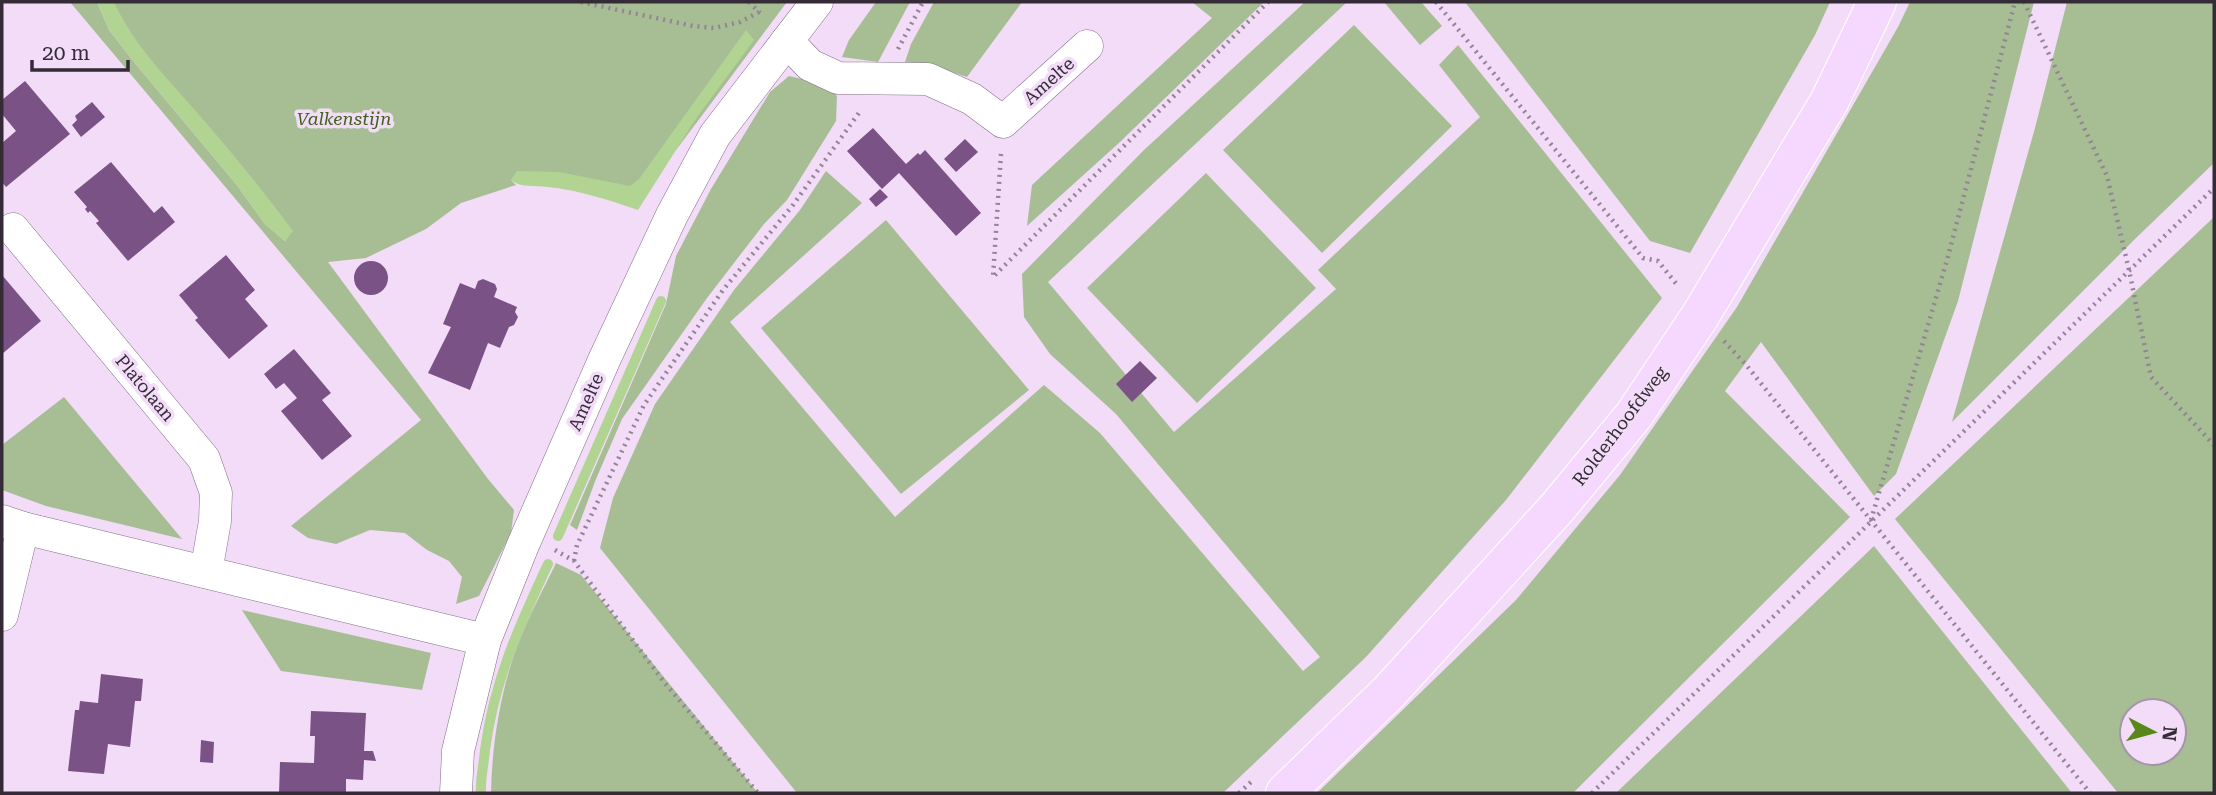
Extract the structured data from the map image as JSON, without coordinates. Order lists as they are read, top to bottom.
{
  "streets": {
    "main road": ["Rolderhoofdweg"],
    "street": ["Amelte", "Platolaan"]
  },
  "parks": ["Valkenstijn"],
  "scale_bar": "20 m",
  "north": "right"
}
